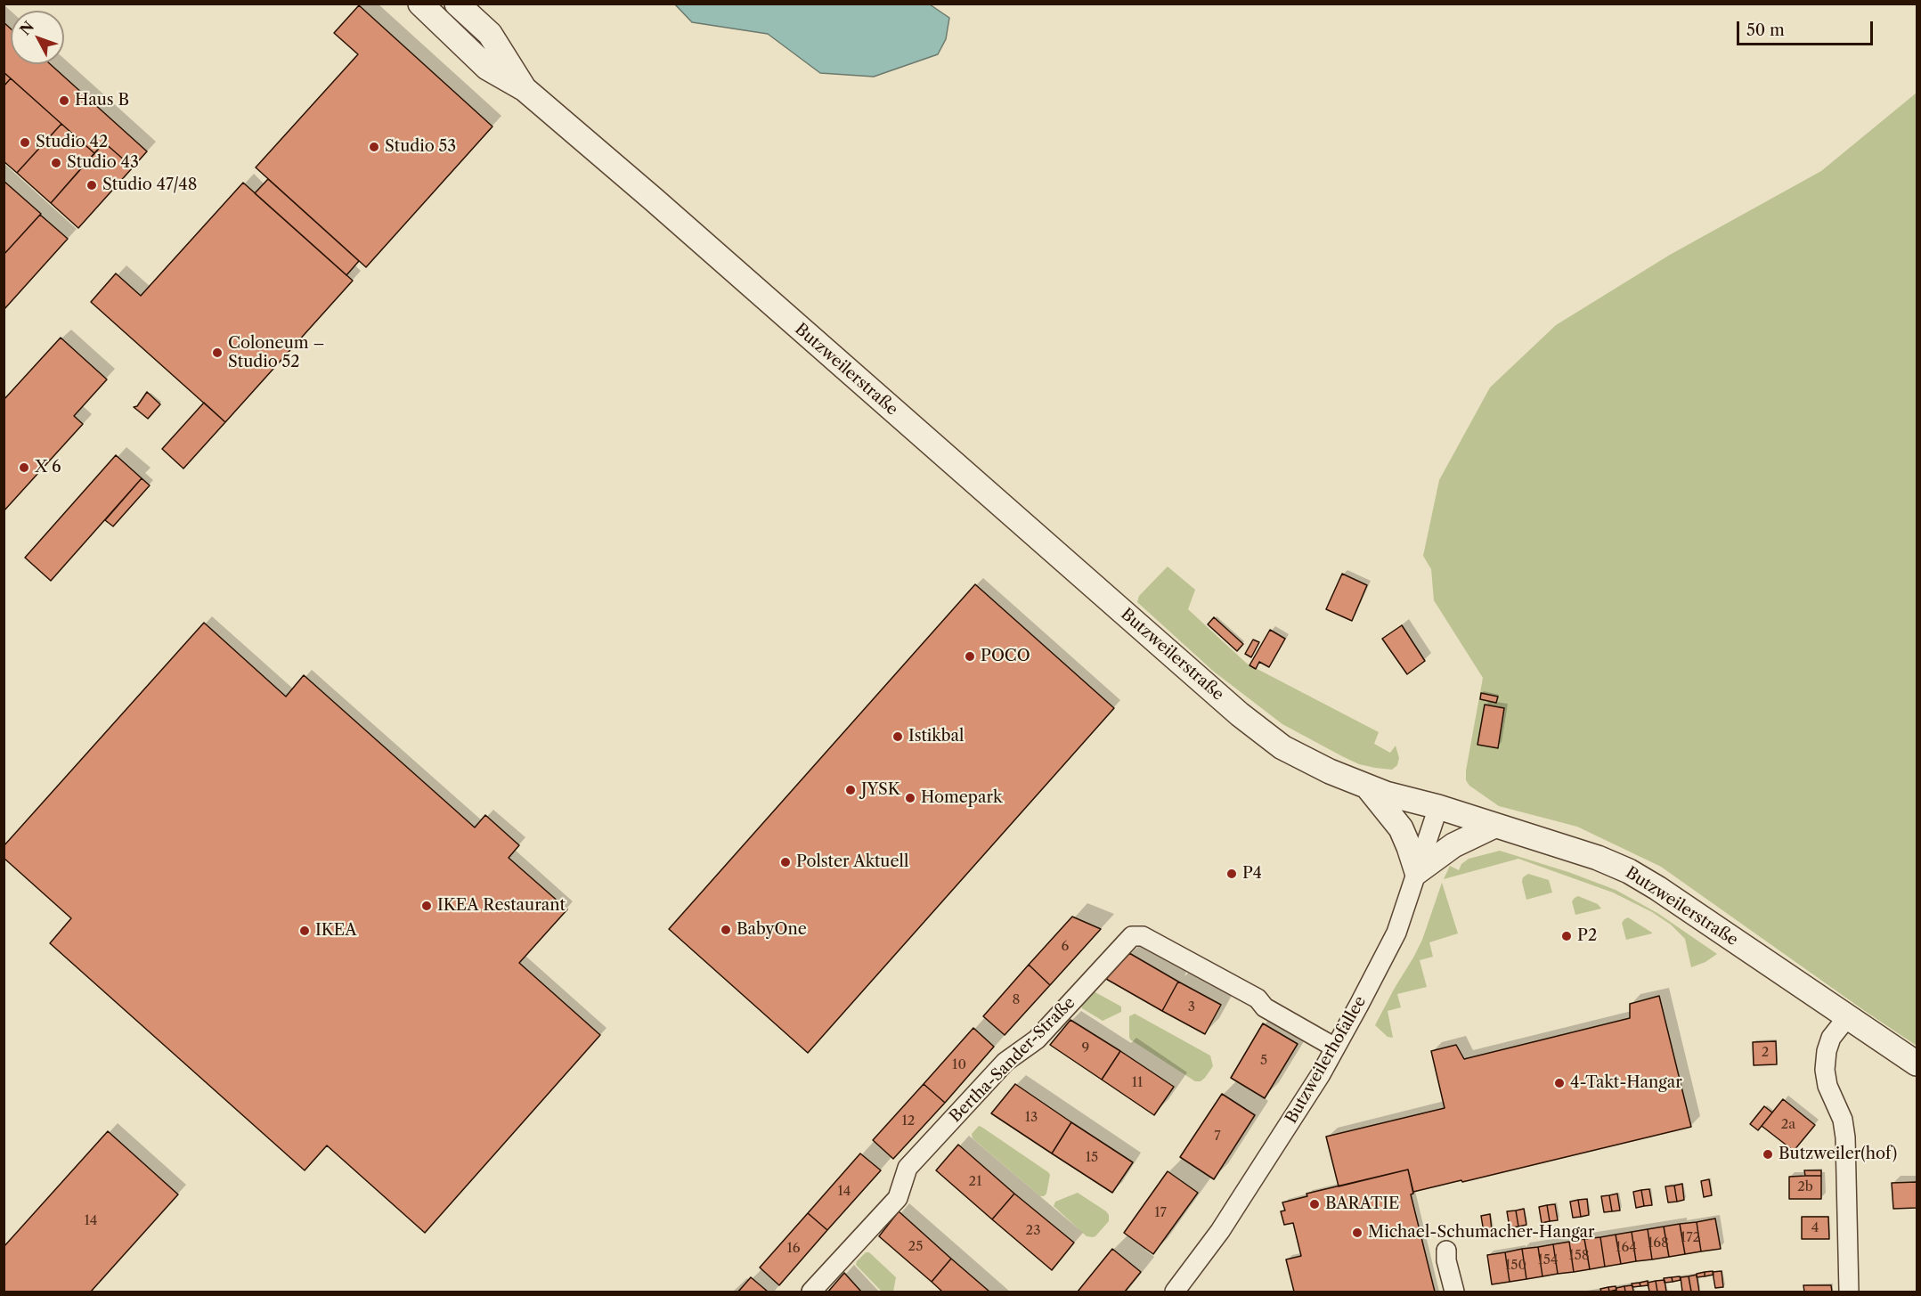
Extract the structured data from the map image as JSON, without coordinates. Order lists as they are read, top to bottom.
{
  "streets": {
    "street": ["Butzweilerstraße", "Bertha-Sander-Straße", "Butzweilerhofallee"]
  },
  "crossings": [
    ["Butzweilerstraße", "Butzweilerhofallee"],
    ["Bertha-Sander-Straße", "Butzweilerhofallee"]
  ],
  "places": [
    "Haus B",
    "Studio 42",
    "Studio 53",
    "Studio 43",
    "Studio 47/48",
    "Coloneum – Studio 52",
    "X 6",
    "POCO",
    "Istikbal",
    "JYSK",
    "Homepark",
    "Polster Aktuell",
    "P4",
    "IKEA Restaurant",
    "BabyOne",
    "IKEA",
    "P2",
    "4-Takt-Hangar",
    "Butzweiler(hof)",
    "BARATIE",
    "Michael-Schumacher-Hangar"
  ],
  "house_numbers": [
    "6",
    "8",
    "3",
    "9",
    "2",
    "5",
    "10",
    "11",
    "13",
    "12",
    "2a",
    "7",
    "15",
    "21",
    "2b",
    "14",
    "17",
    "14",
    "4",
    "23",
    "172",
    "168",
    "25",
    "164",
    "16",
    "158",
    "154",
    "150"
  ],
  "scale_bar": "50 m",
  "north": "top left"
}
